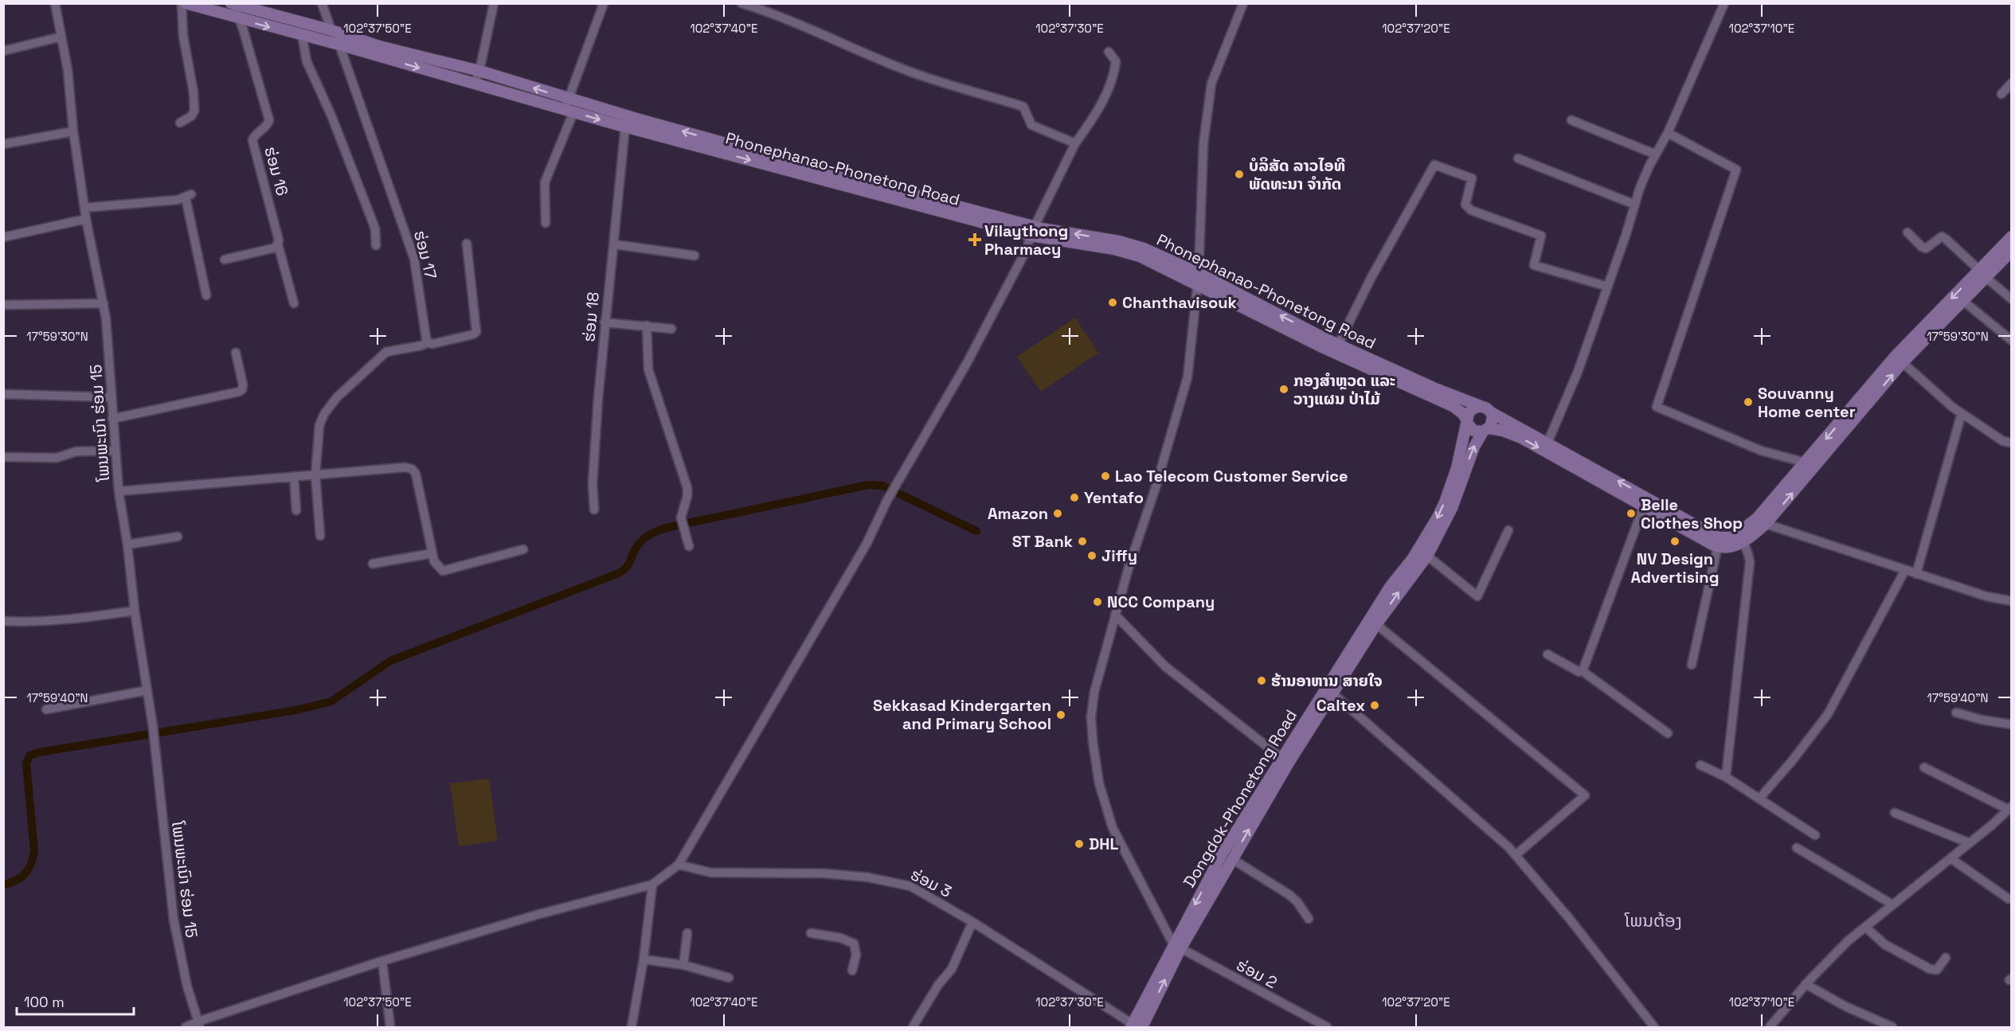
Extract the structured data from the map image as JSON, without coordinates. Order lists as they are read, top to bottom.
{
  "streets": {
    "main road": ["Phonephanao-Phonetong Road", "Dongdok-Phonetong Road"],
    "street": [
      "ຮ່ອມ 16",
      "ຮ່ອມ 17",
      "ຮ່ອມ 18",
      "ໂພນພະເນົາ ຮ່ອມ 15",
      "ຮ່ອມ 3",
      "ຮ່ອມ 2"
    ]
  },
  "crossings": [
    ["Phonephanao-Phonetong Road", "ຮ່ອມ 16"],
    ["Phonephanao-Phonetong Road", "ຮ່ອມ 17"],
    ["Phonephanao-Phonetong Road", "ຮ່ອມ 18"],
    ["Dongdok-Phonetong Road", "ຮ່ອມ 3"],
    ["Dongdok-Phonetong Road", "ຮ່ອມ 2"]
  ],
  "districts": ["ໂພນຕ້ອງ"],
  "places": {
    "other": [
      "ບໍລິສັດ ລາວໄອທີ ພັດທະນາ ຈຳກັດ",
      "Chanthavisouk",
      "ກອງສໍາຫຼວດ ແລະ ວາງແຜນ ປ່າໄມ້",
      "Souvanny Home center",
      "Lao Telecom Customer Service",
      "Yentafo",
      "Amazon",
      "Belle Clothes Shop",
      "ST Bank",
      "NV Design Advertising",
      "Jiffy",
      "NCC Company",
      "ຮ້ານອາຫານ ສາຍໃຈ",
      "Caltex",
      "Sekkasad Kindergarten and Primary School",
      "DHL"
    ],
    "health": ["Vilaythong Pharmacy"]
  },
  "scale_bar": "100 m",
  "coordinates": [
    "102°37'50\"E",
    "102°37'40\"E",
    "102°37'30\"E",
    "102°37'20\"E",
    "102°37'10\"E",
    "17°59'30\"N",
    "17°59'40\"N"
  ]
}
